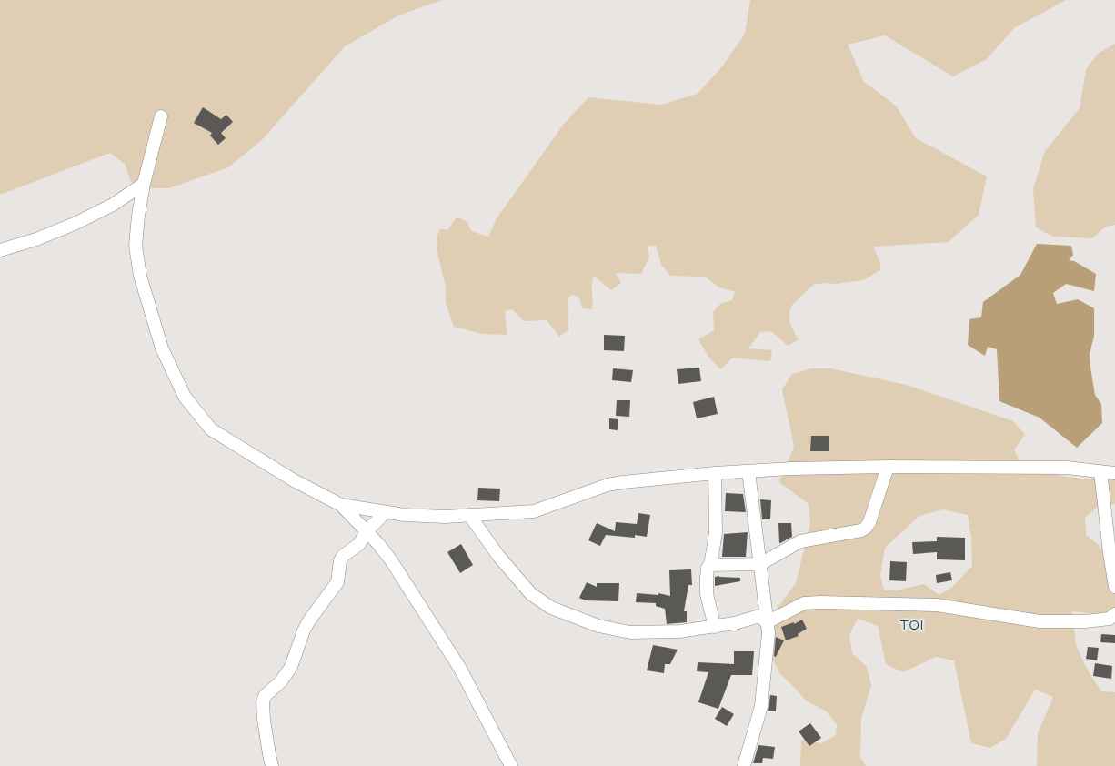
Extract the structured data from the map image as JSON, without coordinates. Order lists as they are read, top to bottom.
{
  "districts": ["TOI"]
}
